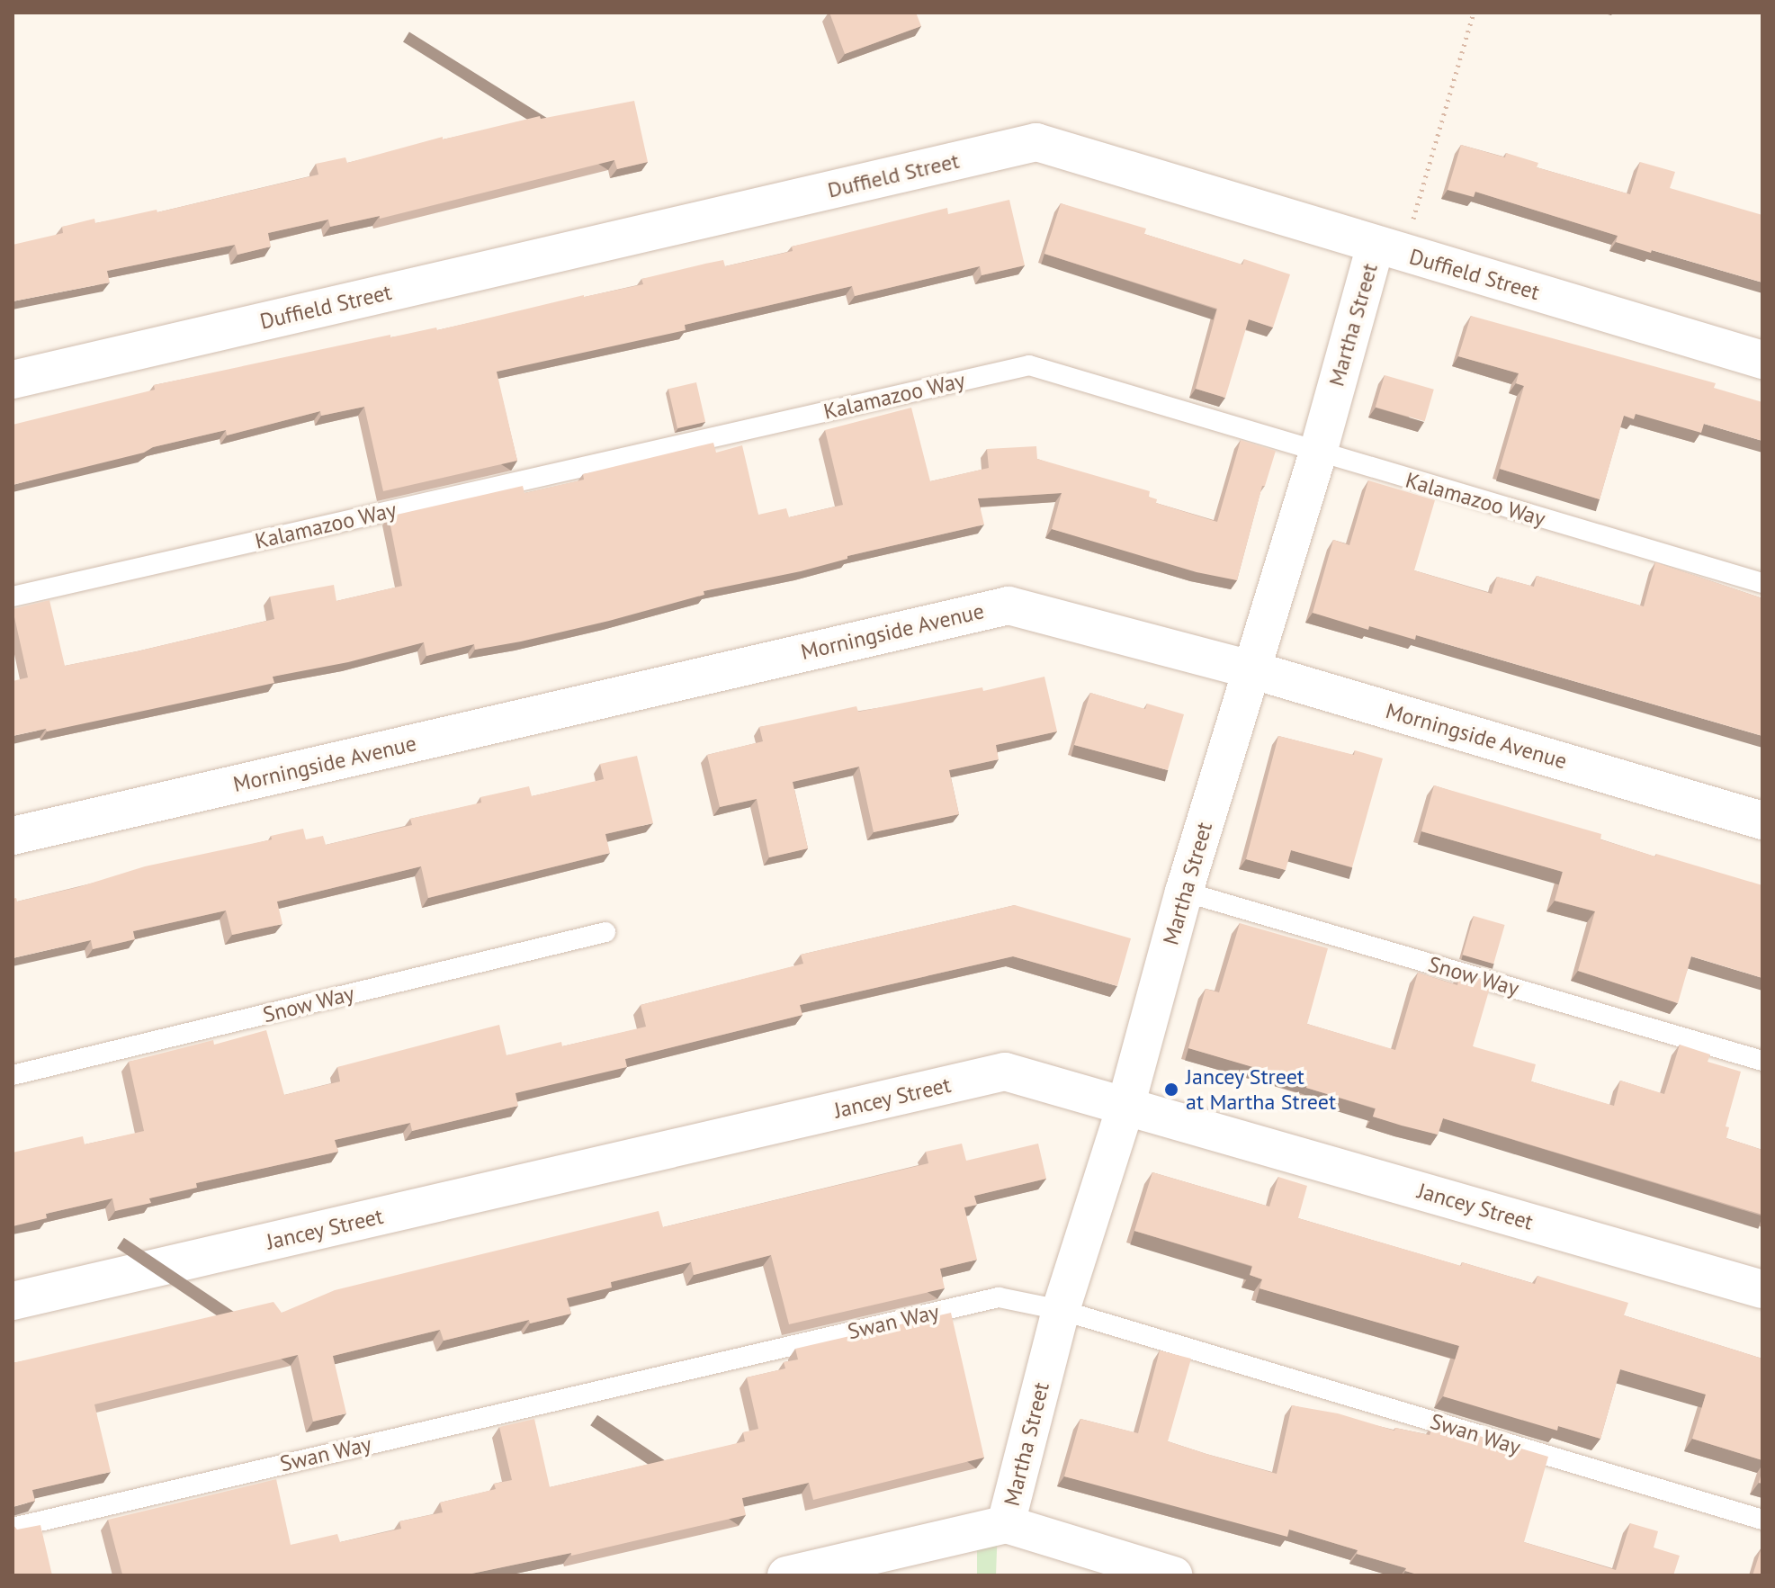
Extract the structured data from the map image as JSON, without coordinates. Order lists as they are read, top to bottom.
{
  "streets": {
    "street": [
      "Duffield Street",
      "Martha Street",
      "Morningside Avenue",
      "Jancey Street"
    ],
    "lane": ["Kalamazoo Way", "Snow Way", "Swan Way"]
  },
  "crossings": [
    ["Duffield Street", "Martha Street"],
    ["Martha Street", "Kalamazoo Way"],
    ["Martha Street", "Morningside Avenue"],
    ["Martha Street", "Snow Way"],
    ["Martha Street", "Jancey Street"],
    ["Martha Street", "Swan Way"]
  ],
  "places": ["Jancey Street at Martha Street"]
}
